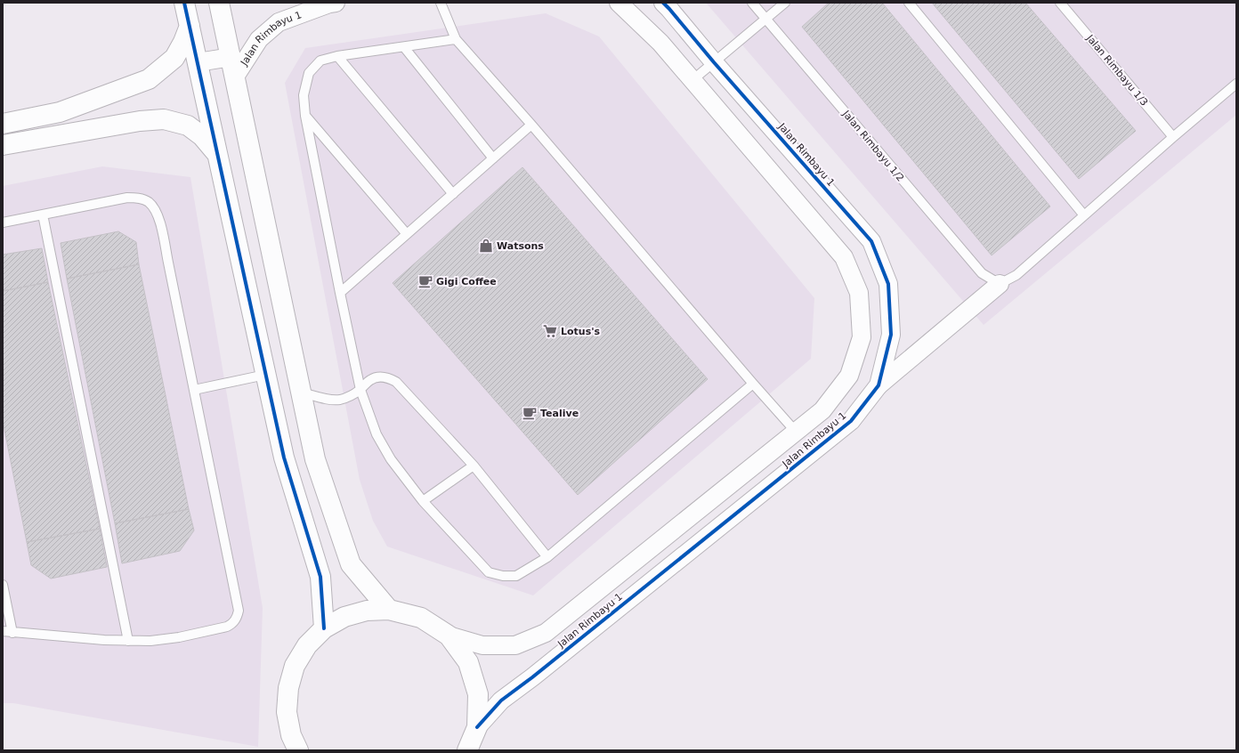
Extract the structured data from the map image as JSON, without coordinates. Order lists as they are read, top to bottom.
{
  "streets": {
    "street": ["Jalan Rimbayu 1"],
    "lane": ["Jalan Rimbayu 1/3", "Jalan Rimbayu 1/2"]
  },
  "places": {
    "shop": ["Watsons"],
    "cafe": ["Gigi Coffee", "Tealive"],
    "supermarket": ["Lotus's"]
  }
}
